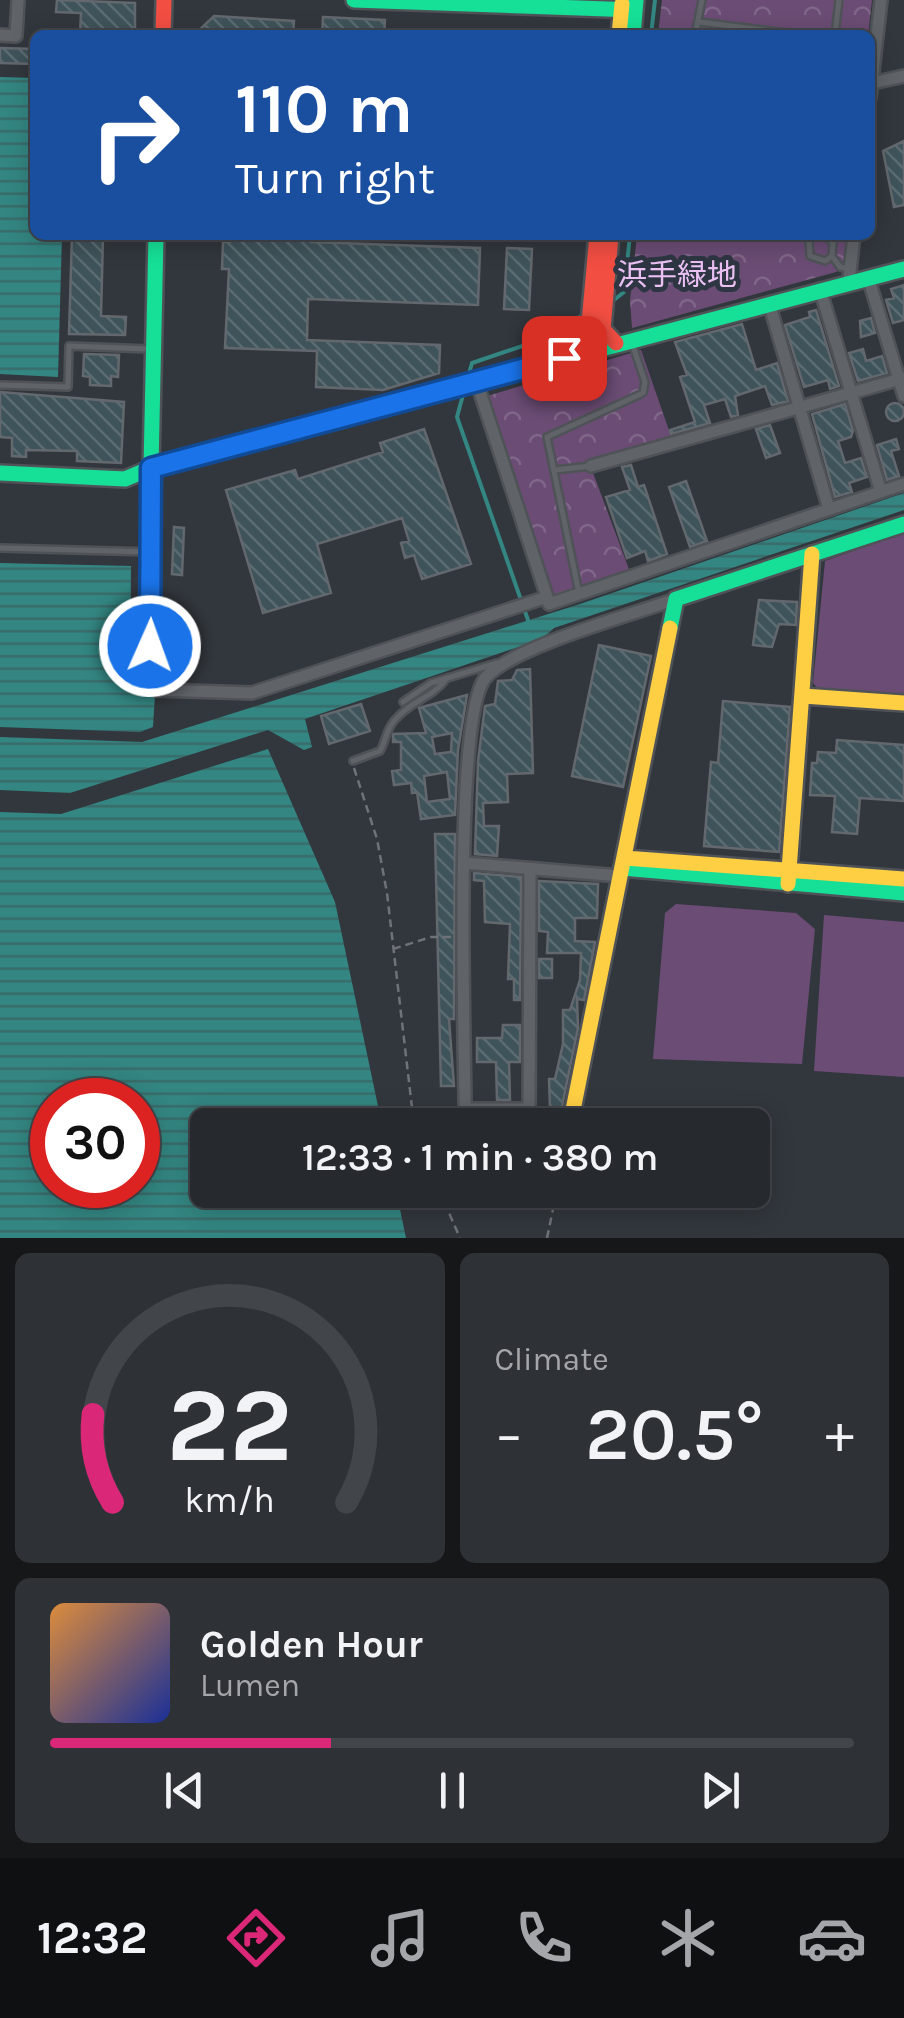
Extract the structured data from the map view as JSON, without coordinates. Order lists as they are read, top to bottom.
{
  "parks": ["浜手緑地"],
  "page": {
    "turn": ["110 m", "Turn right"],
    "limit": "30",
    "trip": "12:33 · 1 min · 380 m",
    "tile": "Climate",
    "heat": ["−", "20.5°", "+"],
    "song": ["Golden Hour", "Lumen"],
    "tabs": "12:32",
    "gauge": ["22", "km/h"]
  }
}
